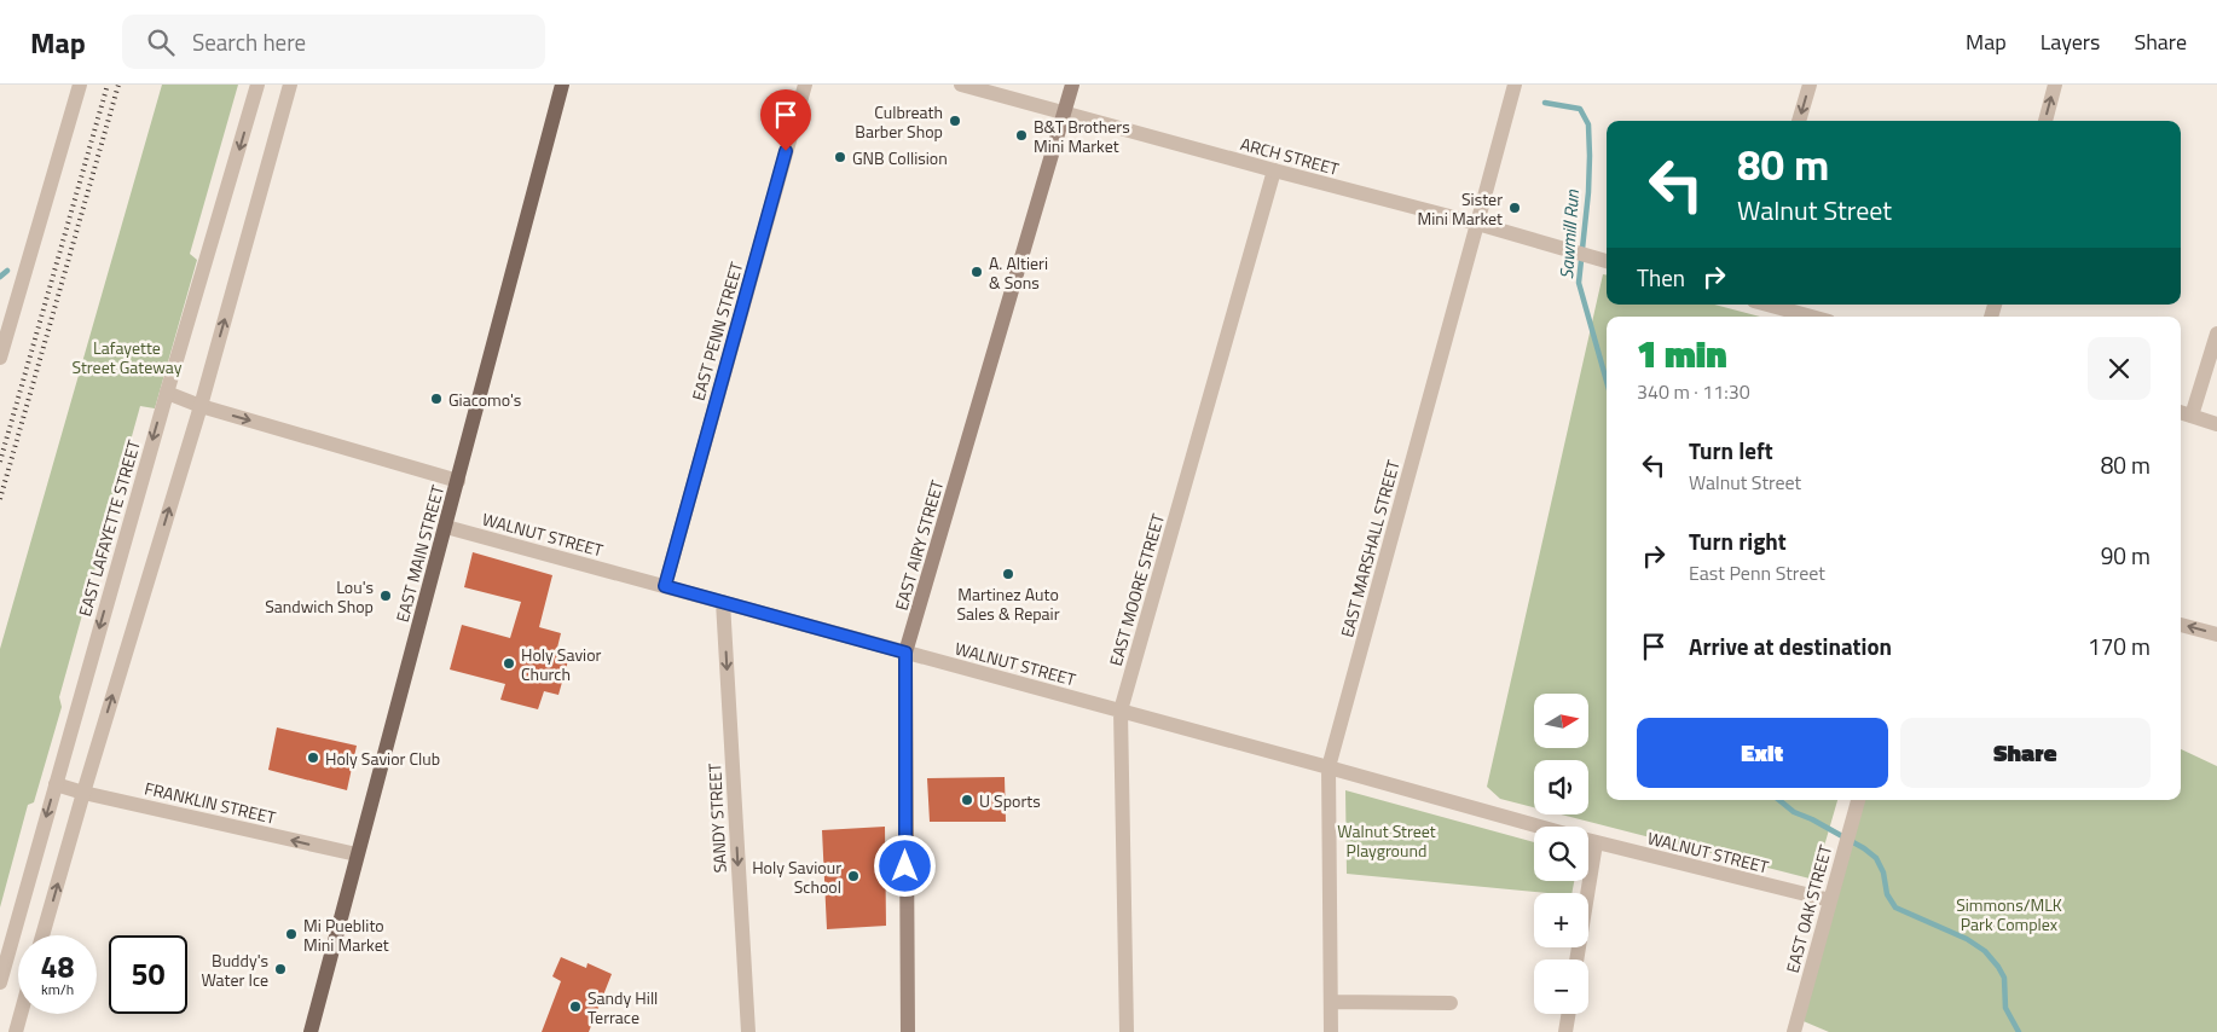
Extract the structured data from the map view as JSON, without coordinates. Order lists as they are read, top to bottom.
{
  "streets": {
    "main road": ["EAST AIRY STREET", "EAST MAIN STREET"],
    "street": [
      "ARCH STREET",
      "EAST PENN STREET",
      "EAST LAFAYETTE STREET",
      "WALNUT STREET",
      "EAST MARSHALL STREET",
      "EAST MOORE STREET",
      "FRANKLIN STREET",
      "SANDY STREET",
      "EAST OAK STREET"
    ]
  },
  "crossings": [
    ["ARCH STREET", "EAST AIRY STREET"],
    ["ARCH STREET", "EAST MARSHALL STREET"],
    ["ARCH STREET", "EAST MOORE STREET"],
    ["EAST PENN STREET", "WALNUT STREET"],
    ["EAST LAFAYETTE STREET", "FRANKLIN STREET"],
    ["WALNUT STREET", "EAST AIRY STREET"],
    ["WALNUT STREET", "EAST MARSHALL STREET"],
    ["WALNUT STREET", "EAST MAIN STREET"],
    ["WALNUT STREET", "EAST MOORE STREET"],
    ["WALNUT STREET", "SANDY STREET"],
    ["WALNUT STREET", "EAST OAK STREET"],
    ["EAST MAIN STREET", "FRANKLIN STREET"]
  ],
  "one_way": ["FRANKLIN STREET", "SANDY STREET"],
  "water": ["Sawmill Run"],
  "parks": ["Lafayette Street Gateway", "Walnut Street Playground", "Simmons/MLK Park Complex"],
  "places": [
    "Culbreath Barber Shop",
    "B&T Brothers Mini Market",
    "GNB Collision",
    "Sister Mini Market",
    "A. Altieri & Sons",
    "Giacomo's",
    "Martinez Auto Sales & Repair",
    "Lou's Sandwich Shop",
    "Holy Savior Church",
    "Holy Savior Club",
    "U Sports",
    "Holy Saviour School",
    "Mi Pueblito Mini Market",
    "Buddy's Water Ice",
    "Sandy Hill Terrace"
  ],
  "north": "right",
  "page": {
    "header": "Map",
    "search": "Search here",
    "nav": ["Map", "Layers", "Share"],
    "turn": ["80 m", "Walnut Street"],
    "then": "Then",
    "heading": ["1 min", "340 m · 11:30"],
    "list": [
      {
        "name": "Turn left",
        "note": "Walnut Street",
        "value": "80 m"
      },
      {
        "name": "Turn right",
        "note": "East Penn Street",
        "value": "90 m"
      },
      {
        "name": "Arrive at destination",
        "value": "170 m"
      }
    ],
    "map_buttons": ["+", "−"],
    "buttons": ["Exit", "Share"],
    "speed": "48 km/h",
    "limit": "50"
  }
}
